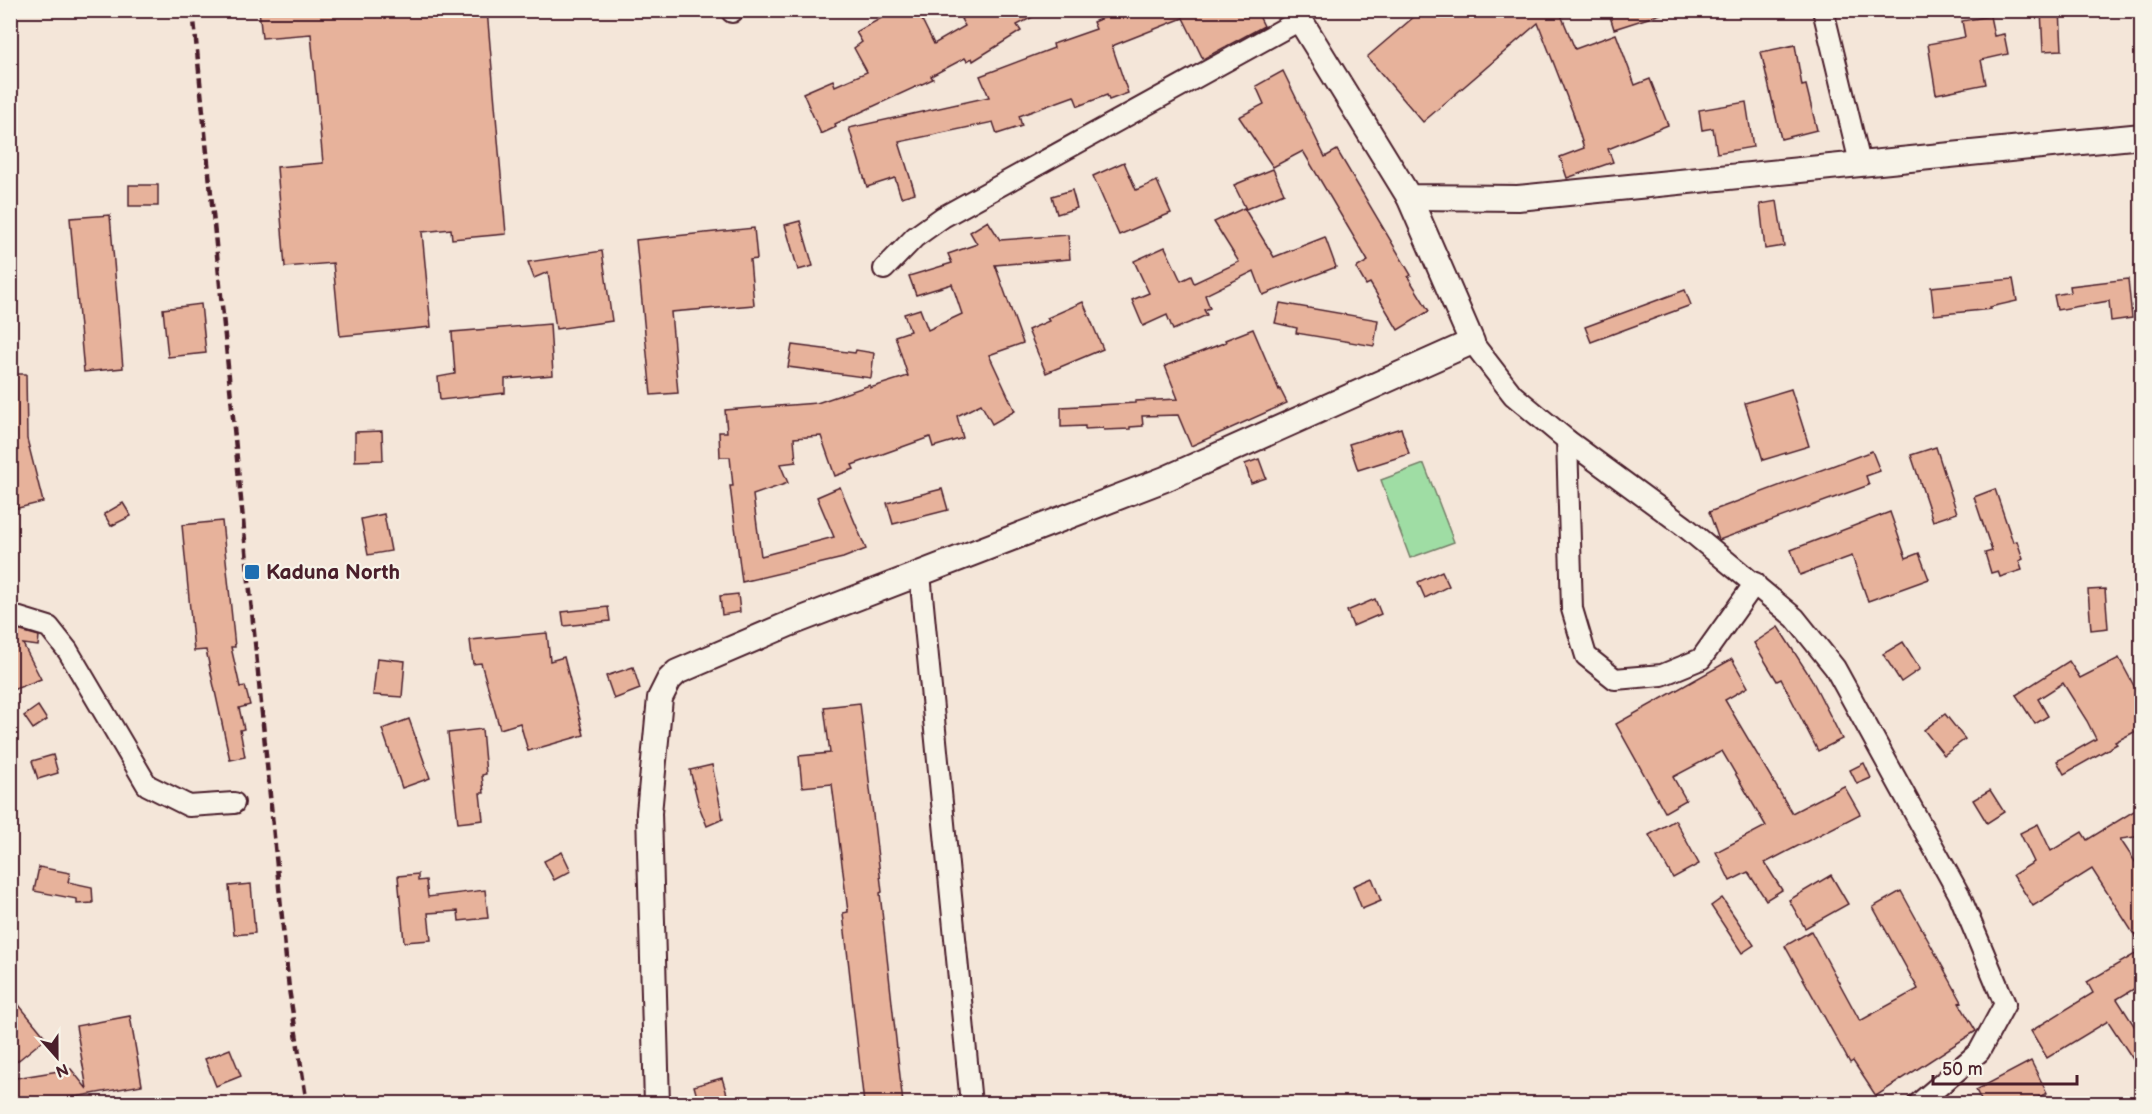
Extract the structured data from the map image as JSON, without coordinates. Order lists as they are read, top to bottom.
{
  "places": {
    "transit": ["Kaduna North"]
  },
  "scale_bar": "50 m",
  "north": "bottom"
}
